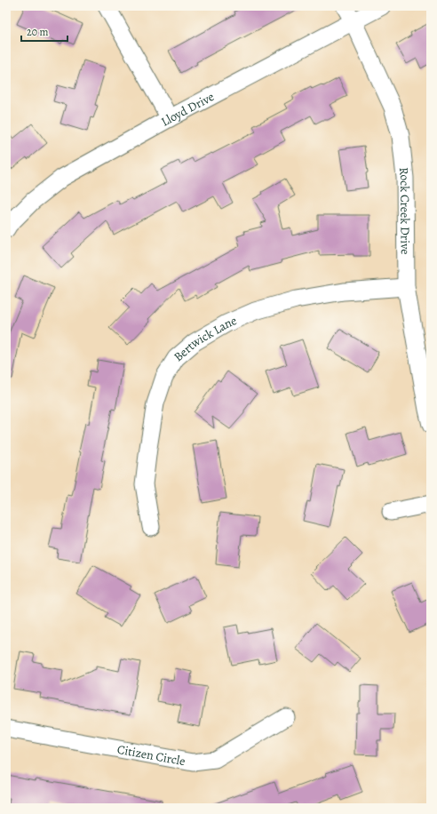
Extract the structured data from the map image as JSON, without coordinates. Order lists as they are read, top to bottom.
{
  "streets": {
    "street": [
      "Lloyd Drive",
      "Rock Creek Drive",
      "Bertwick Lane",
      "Citizen Circle"
    ]
  },
  "crossings": [
    ["Lloyd Drive", "Rock Creek Drive"],
    ["Rock Creek Drive", "Bertwick Lane"]
  ],
  "scale_bar": "20 m"
}
